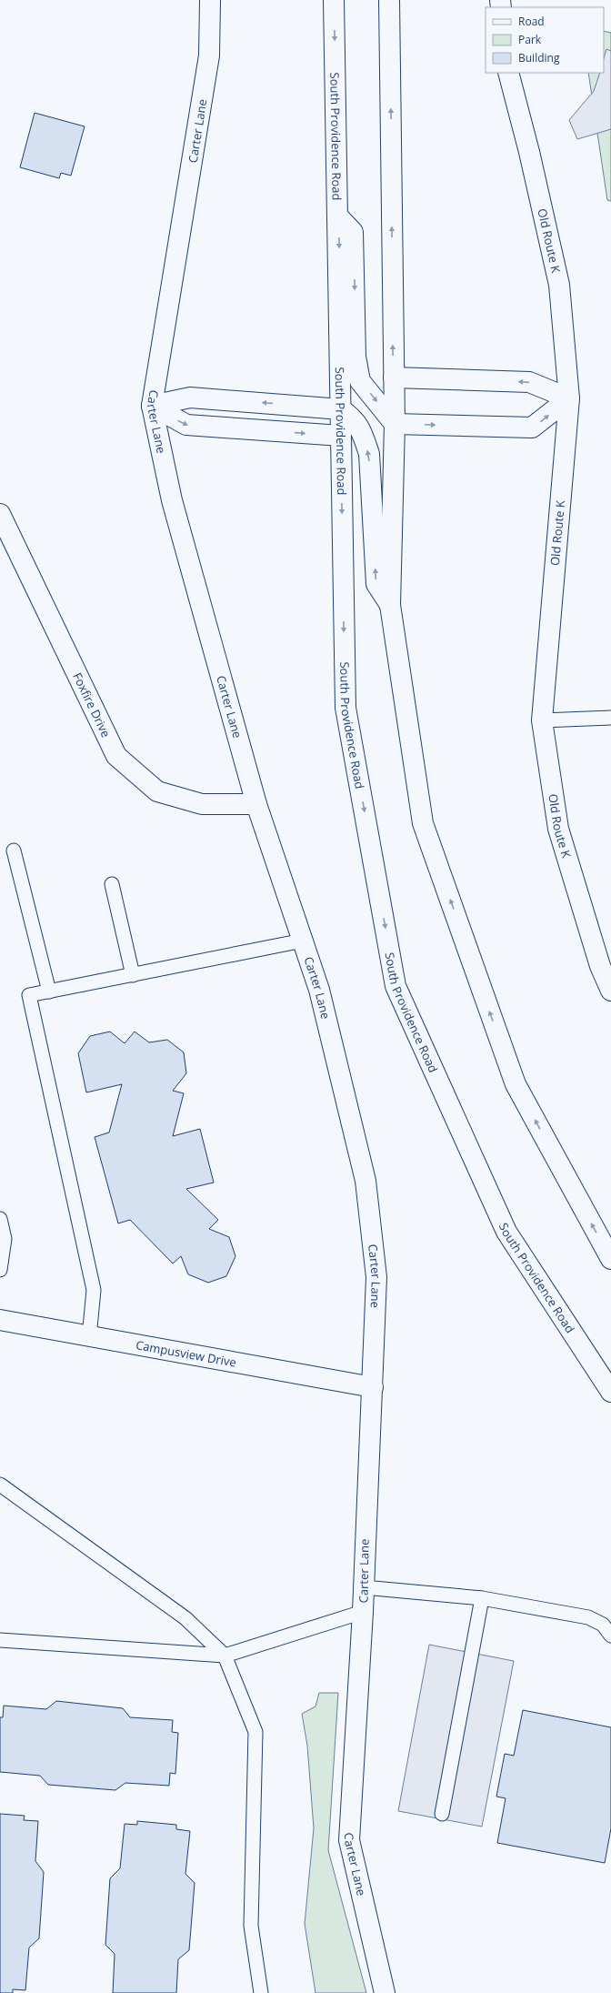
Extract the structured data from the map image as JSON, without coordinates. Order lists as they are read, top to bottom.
{
  "streets": {
    "street": [
      "Carter Lane",
      "South Providence Road",
      "Old Route K",
      "Foxfire Drive",
      "Campusview Drive"
    ]
  },
  "crossings": [
    ["Carter Lane", "Foxfire Drive"],
    ["Carter Lane", "Campusview Drive"]
  ],
  "legend": ["Road", "Park", "Building"]
}
